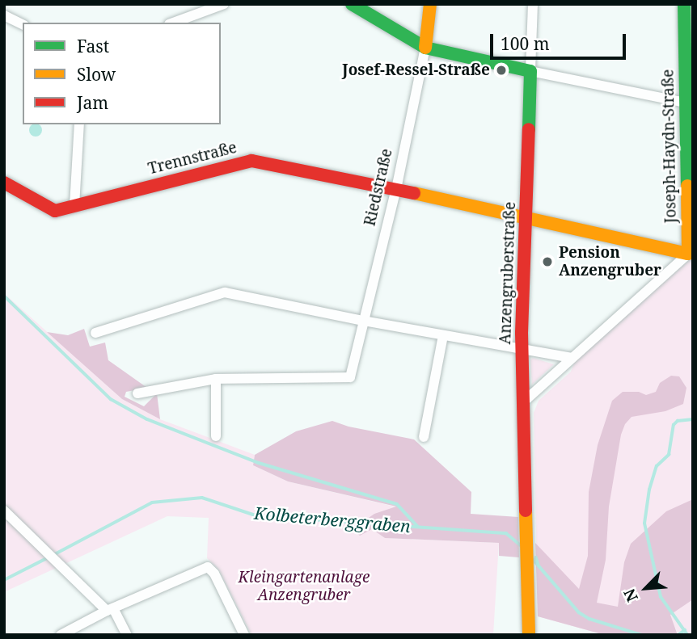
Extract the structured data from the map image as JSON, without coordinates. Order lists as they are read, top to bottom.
{
  "streets": {
    "street": [
      "Joseph-Haydn-Straße",
      "Trennstraße",
      "Riedstraße",
      "Anzengruberstraße"
    ]
  },
  "crossings": [
    ["Joseph-Haydn-Straße", "Trennstraße"],
    ["Trennstraße", "Riedstraße"],
    ["Trennstraße", "Anzengruberstraße"]
  ],
  "water": ["Kolbeterberggraben"],
  "parks": ["Kleingartenanlage Anzengruber"],
  "places": ["Josef-Ressel-Straße", "Pension Anzengruber"],
  "legend": ["Fast", "Slow", "Jam"],
  "scale_bar": "100 m",
  "north": "bottom left"
}
